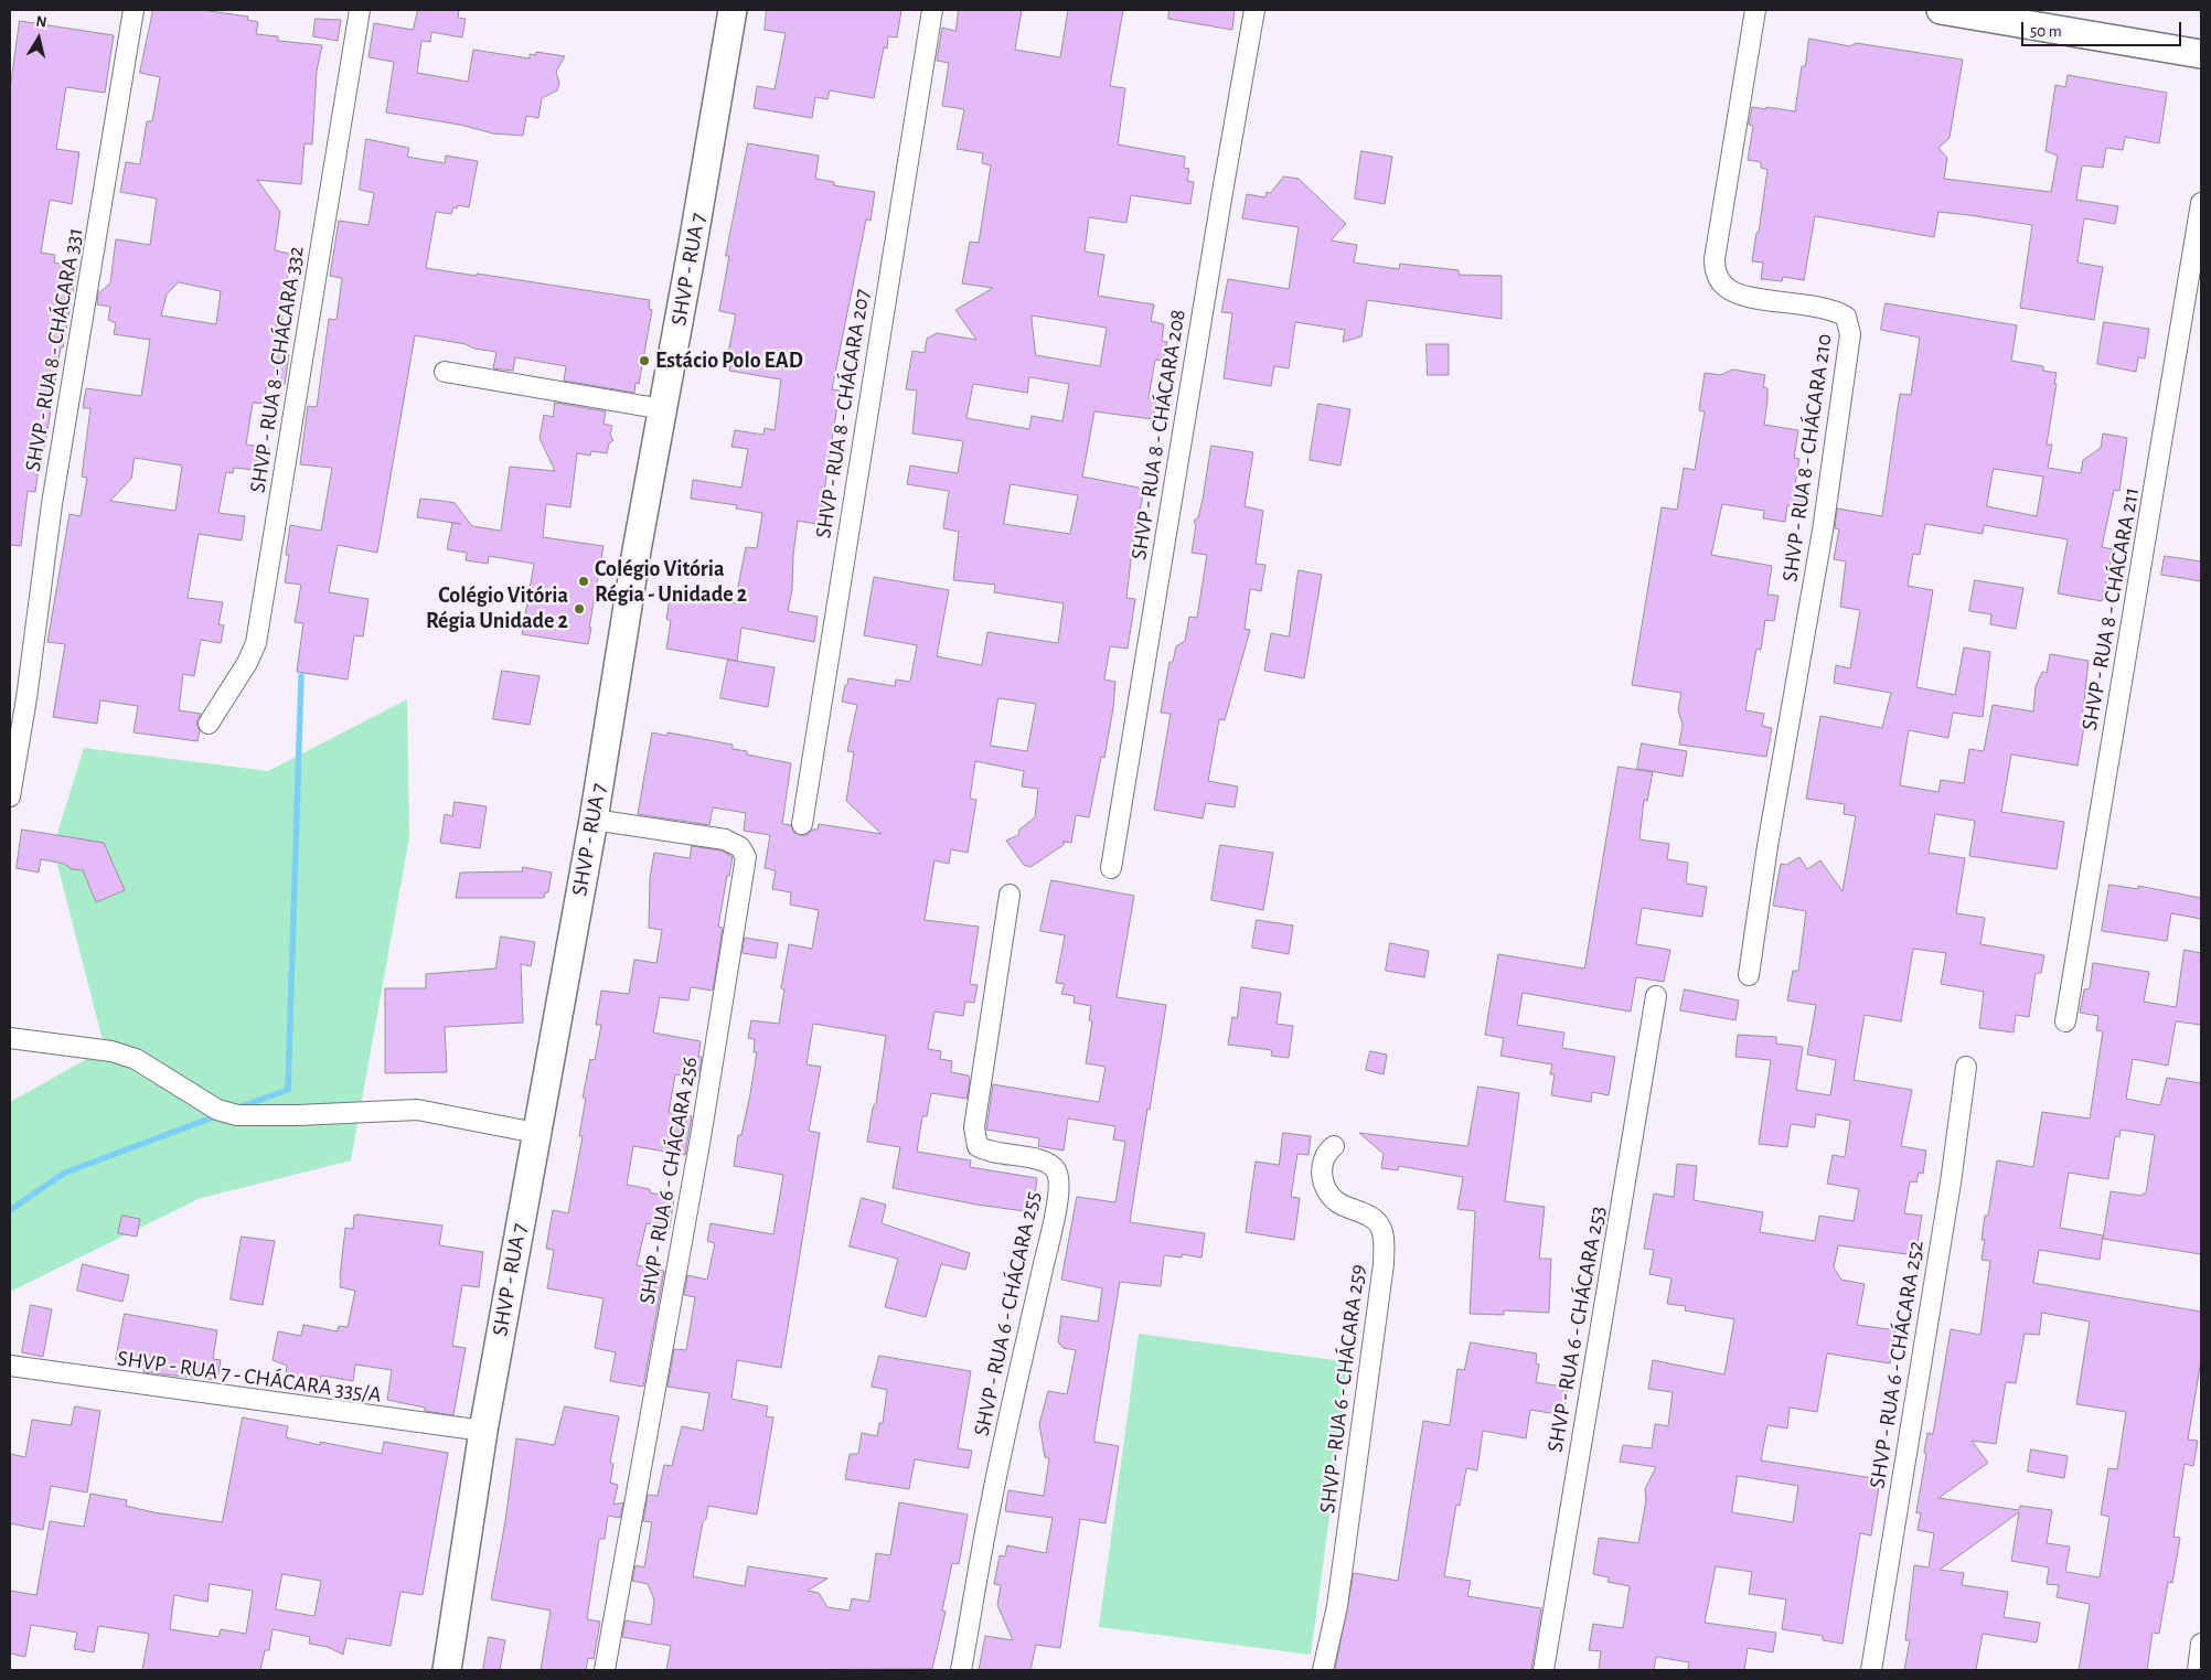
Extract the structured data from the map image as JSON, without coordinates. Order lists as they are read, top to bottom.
{
  "streets": {
    "street": [
      "SHVP - RUA 7",
      "SHVP - RUA 8 - CHÁCARA 331",
      "SHVP - RUA 8 - CHÁCARA 332",
      "SHVP - RUA 8 - CHÁCARA 207",
      "SHVP - RUA 8 - CHÁCARA 208",
      "SHVP - RUA 8 - CHÁCARA 210",
      "SHVP - RUA 8 - CHÁCARA 211",
      "SHVP - RUA 6 - CHÁCARA 256",
      "SHVP - RUA 6 - CHÁCARA 255",
      "SHVP - RUA 6 - CHÁCARA 253",
      "SHVP - RUA 6 - CHÁCARA 252",
      "SHVP - RUA 7 - CHÁCARA 335/A",
      "SHVP - RUA 6 - CHÁCARA 259"
    ]
  },
  "crossings": [
    ["SHVP - RUA 7", "SHVP - RUA 6 - CHÁCARA 256"],
    ["SHVP - RUA 7", "SHVP - RUA 7 - CHÁCARA 335/A"]
  ],
  "places": ["Estácio Polo EAD", "Colégio Vitória Régia - Unidade 2", "Colégio Vitória Régia Unidade 2"],
  "scale_bar": "50 m",
  "north": "top"
}
